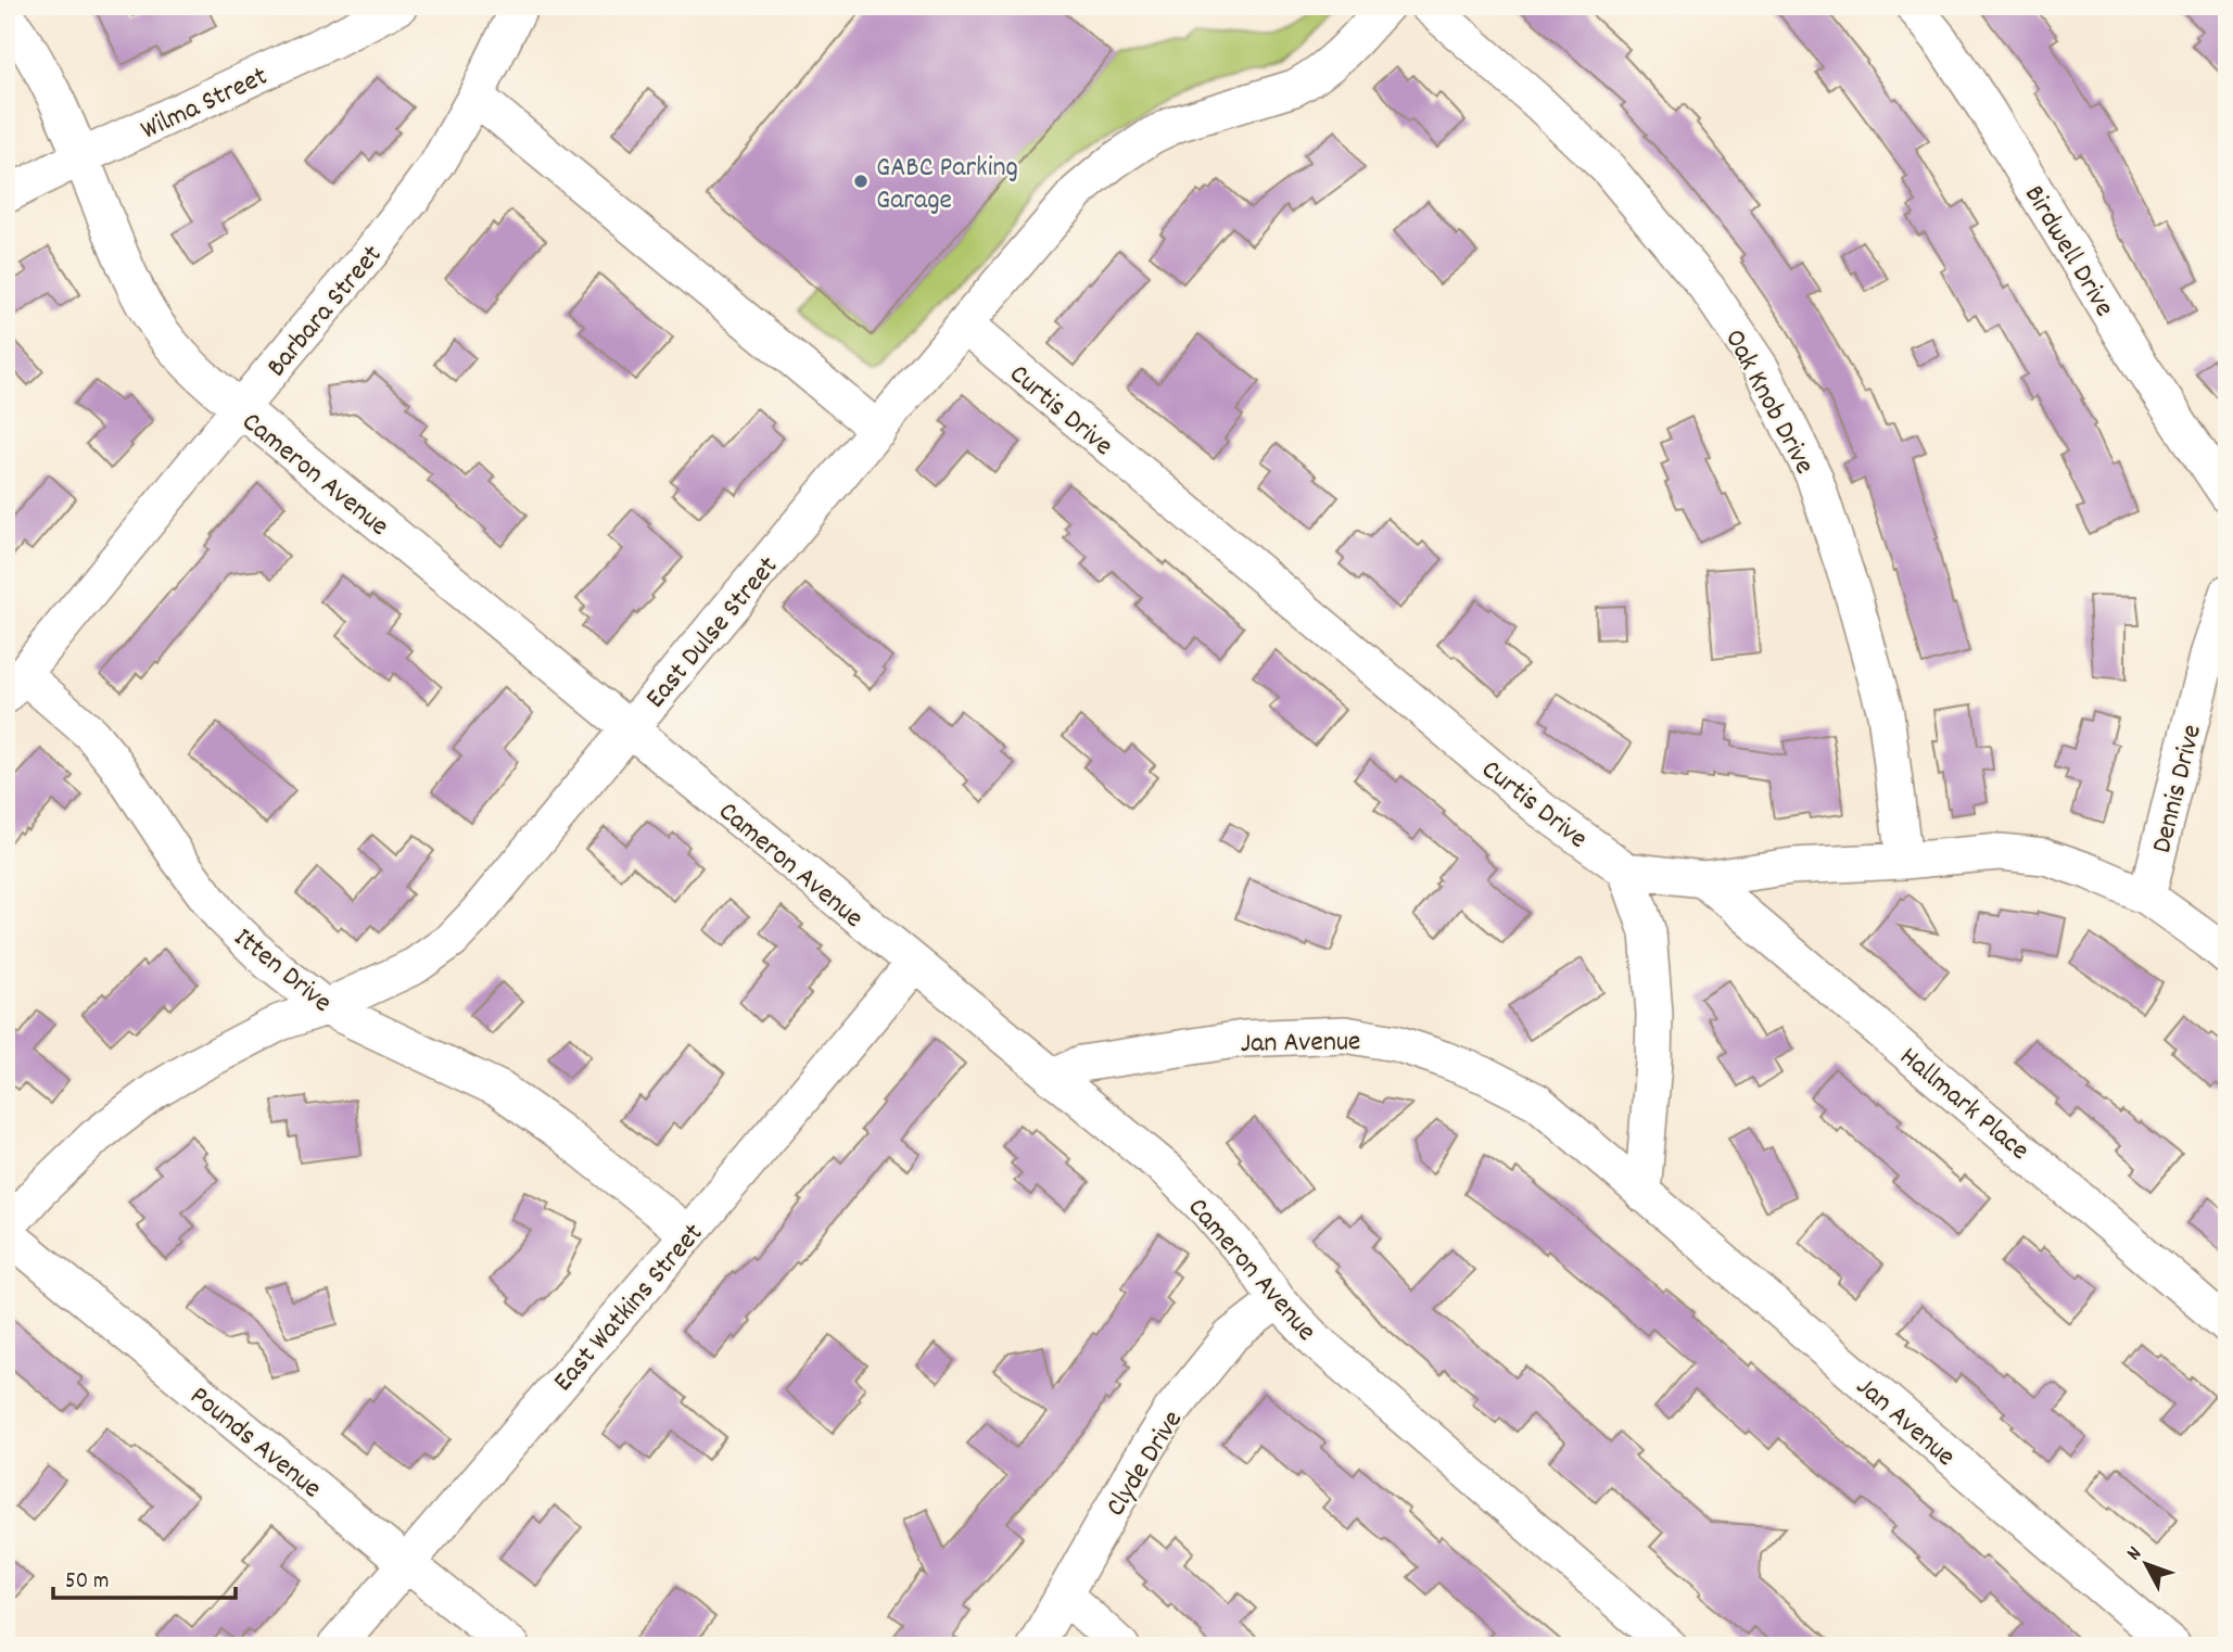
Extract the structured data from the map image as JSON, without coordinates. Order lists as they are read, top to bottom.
{
  "streets": {
    "street": [
      "Wilma Street",
      "Birdwell Drive",
      "Barbara Street",
      "Oak Knob Drive",
      "Curtis Drive",
      "Cameron Avenue",
      "East Dulse Street",
      "Dennis Drive",
      "Itten Drive",
      "Jan Avenue",
      "Hallmark Place",
      "East Watkins Street",
      "Pounds Avenue",
      "Clyde Drive"
    ]
  },
  "crossings": [
    ["Wilma Street", "Cameron Avenue"],
    ["Barbara Street", "Cameron Avenue"],
    ["Barbara Street", "Itten Drive"],
    ["Oak Knob Drive", "Curtis Drive"],
    ["Curtis Drive", "East Dulse Street"],
    ["Curtis Drive", "Dennis Drive"],
    ["Curtis Drive", "Hallmark Place"],
    ["Cameron Avenue", "East Dulse Street"],
    ["Cameron Avenue", "Jan Avenue"],
    ["Cameron Avenue", "East Watkins Street"],
    ["Cameron Avenue", "Clyde Drive"],
    ["East Dulse Street", "Itten Drive"],
    ["East Dulse Street", "Pounds Avenue"],
    ["Itten Drive", "East Watkins Street"],
    ["East Watkins Street", "Pounds Avenue"]
  ],
  "places": ["GABC Parking Garage"],
  "scale_bar": "50 m",
  "north": "top left"
}
